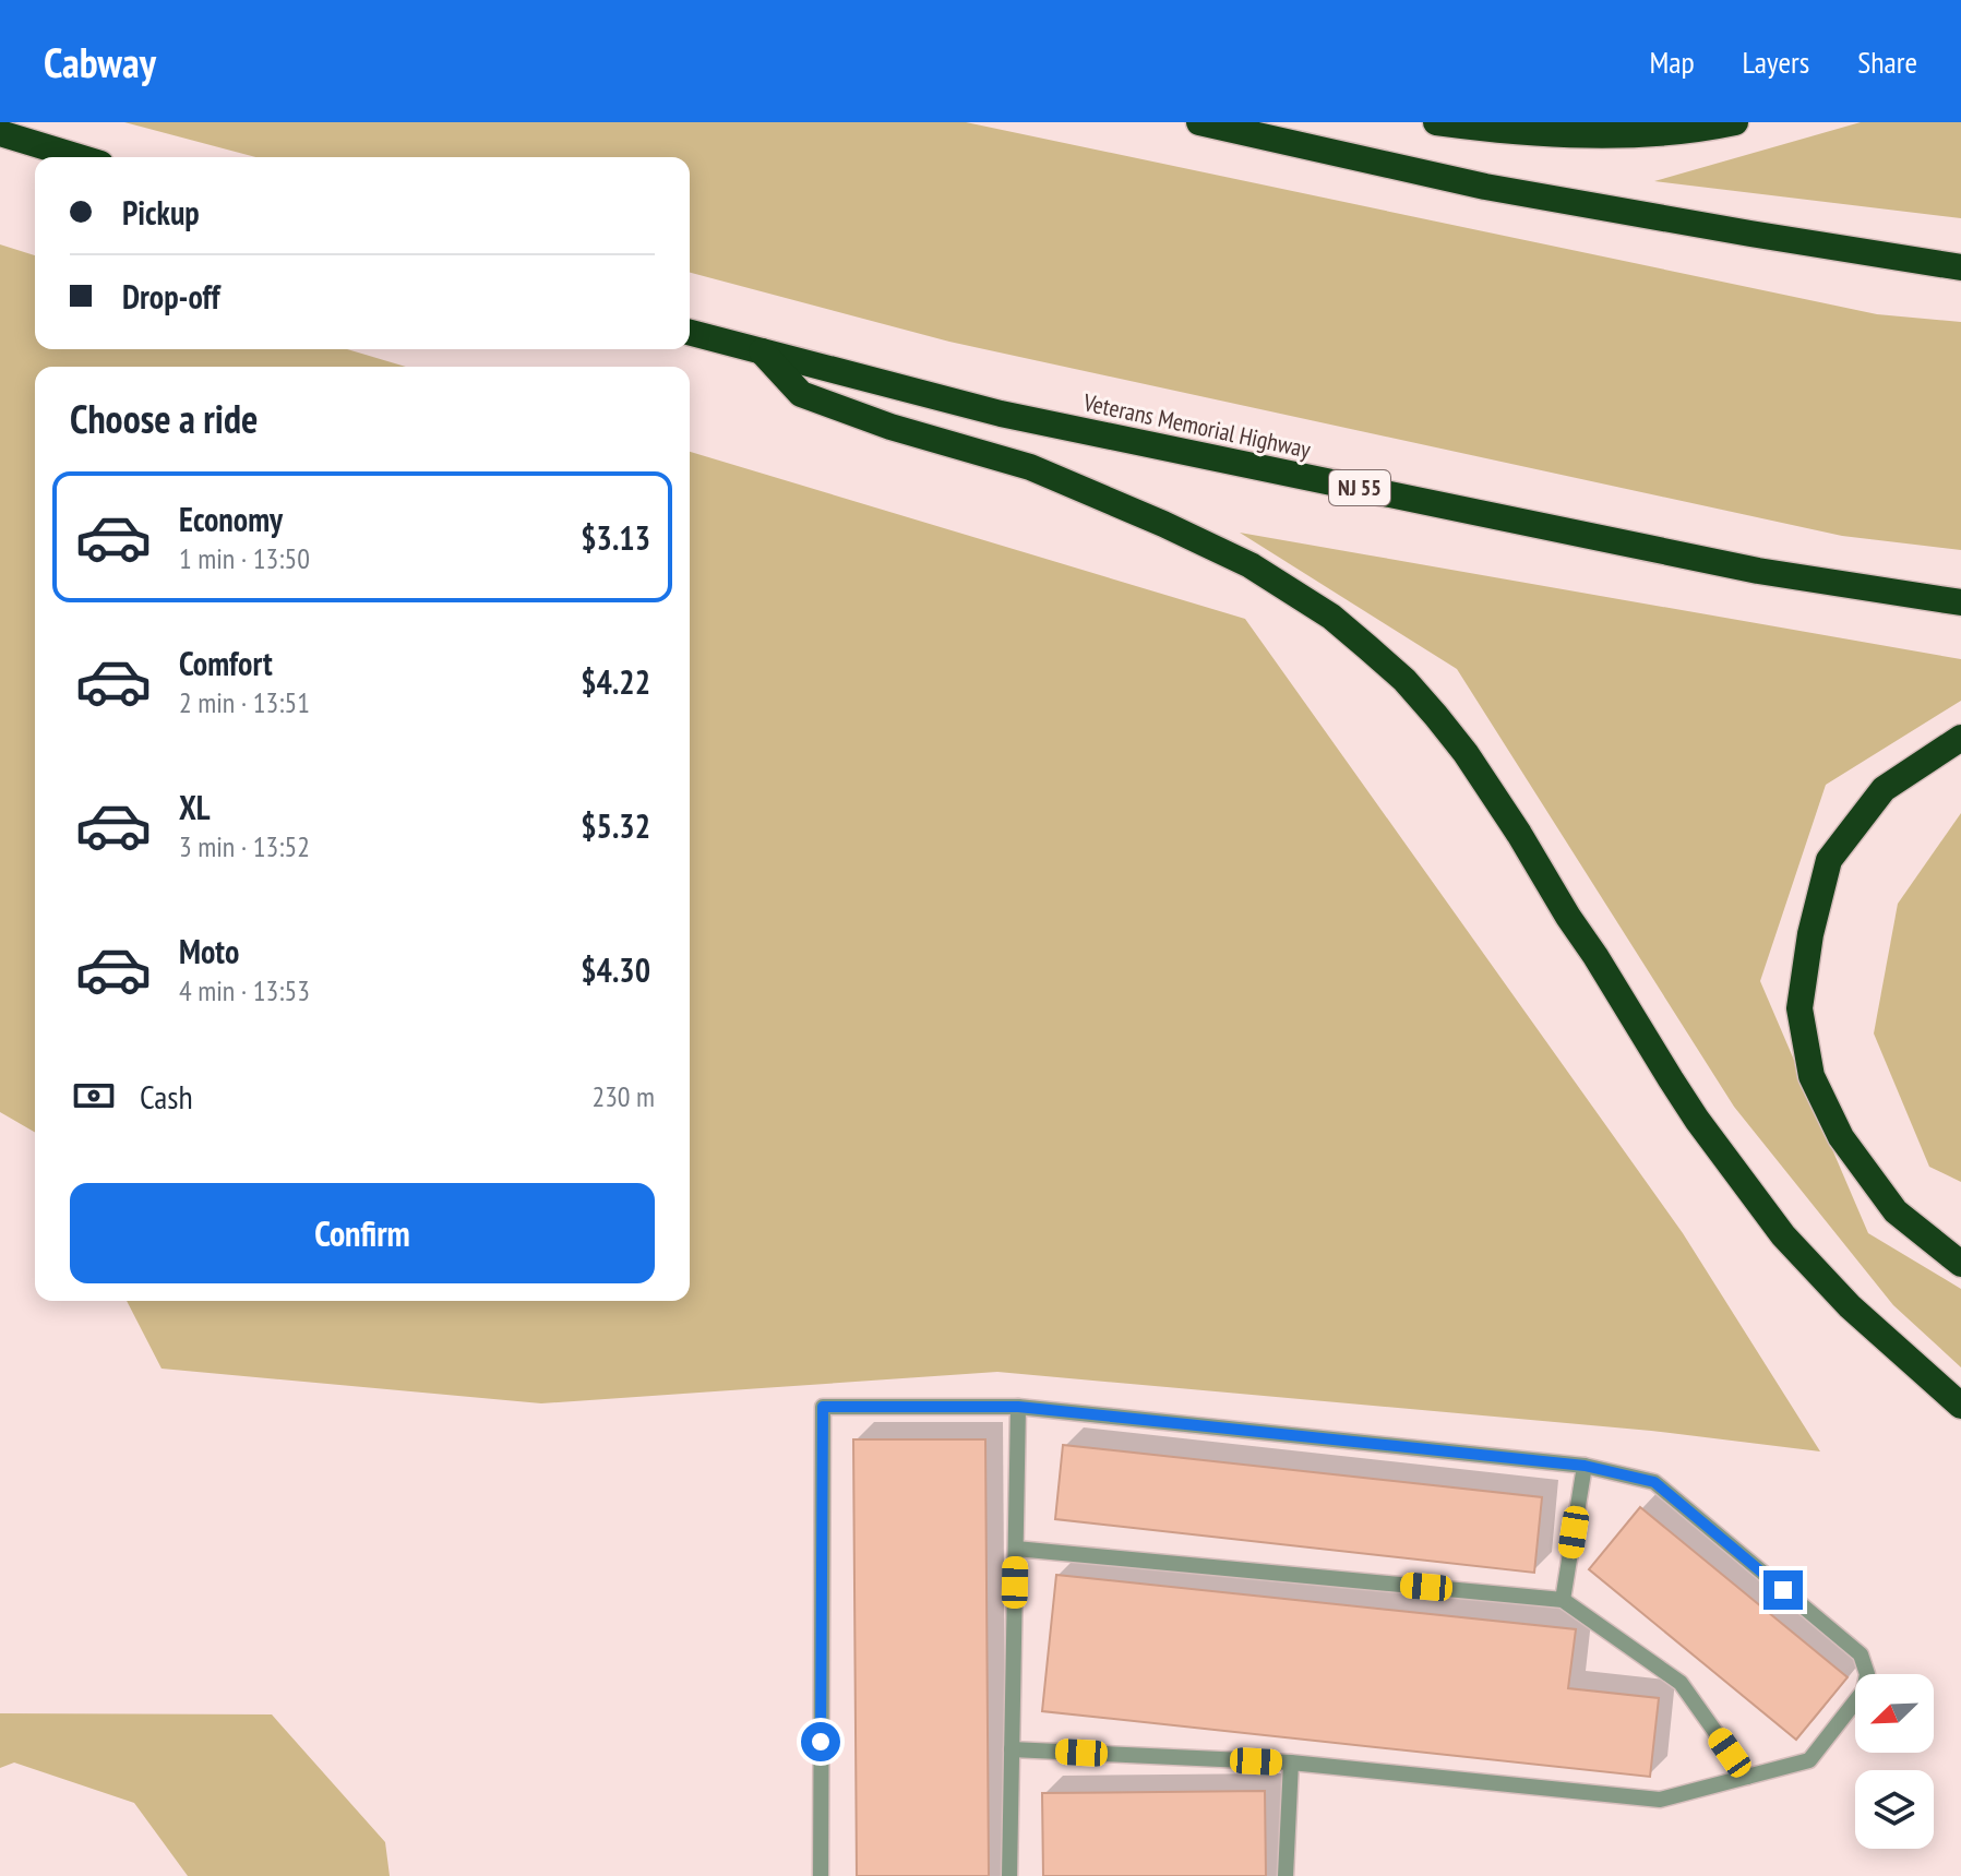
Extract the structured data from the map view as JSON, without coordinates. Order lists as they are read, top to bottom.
{
  "streets": {
    "highway": ["Veterans Memorial Highway", "NJ 55"]
  },
  "north": "bottom left",
  "page": {
    "header": "Cabway",
    "nav": ["Map", "Layers", "Share"],
    "banner": ["Pickup", "Drop-off"],
    "heading": "Choose a ride",
    "list": [
      {
        "name": "Economy",
        "note": "1 min · 13:50",
        "value": "$3.13"
      },
      {
        "name": "Comfort",
        "note": "2 min · 13:51",
        "value": "$4.22"
      },
      {
        "name": "XL",
        "note": "3 min · 13:52",
        "value": "$5.32"
      },
      {
        "name": "Moto",
        "note": "4 min · 13:53",
        "value": "$4.30"
      }
    ],
    "pay": ["Cash", "230 m"],
    "buttons": "Confirm"
  }
}
